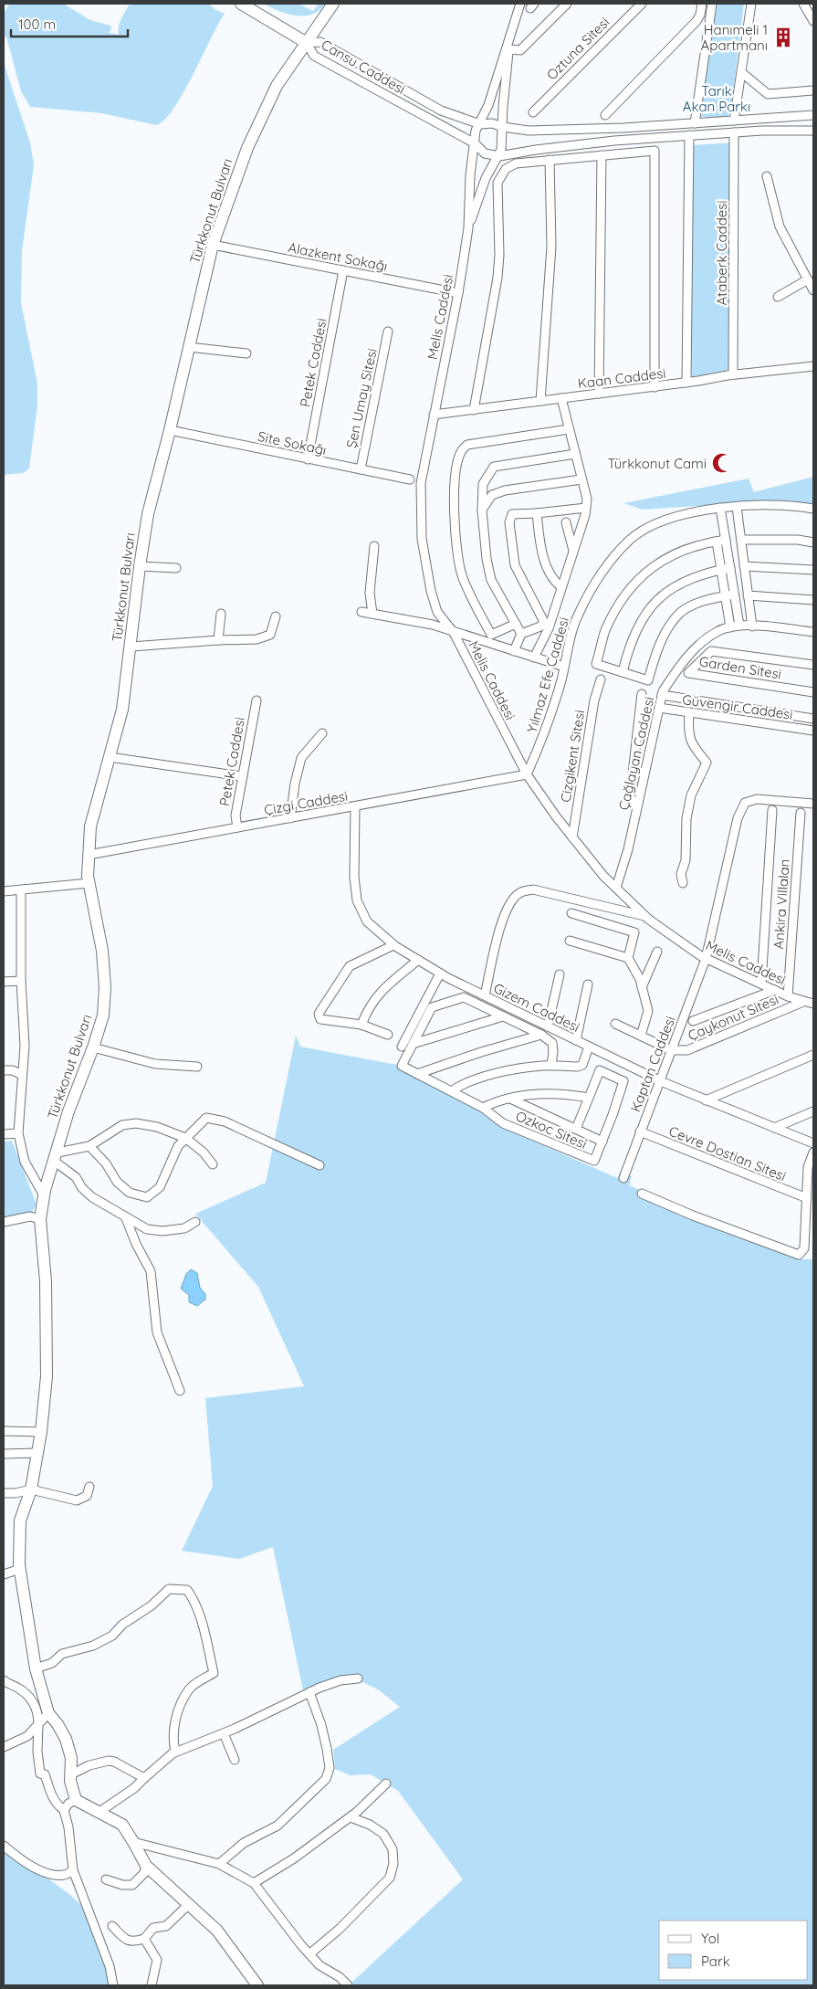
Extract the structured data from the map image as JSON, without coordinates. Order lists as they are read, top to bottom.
{
  "streets": {
    "street": [
      "Oztuna Sitesi",
      "Cansu Caddesi",
      "Türkkonut Bulvarı",
      "Ataberk Caddesi",
      "Alazkent Sokağı",
      "Melis Caddesi",
      "Petek Caddesi",
      "Kaan Caddesi",
      "Şen Umay Sitesi",
      "Site Sokağı",
      "Garden Sitesi",
      "Yılmaz Efe Caddesi",
      "Güvengir Caddesi",
      "Çağlayan Caddesi",
      "Cizgikent Sitesi",
      "Çizgi Caddesi",
      "Ankira Villalan",
      "Gizem Caddesi",
      "Çaykonut Sitesi",
      "Kaptan Caddesi",
      "Ozkoc Sitesi",
      "Cevre Dostian Sitesi"
    ]
  },
  "crossings": [
    ["Cansu Caddesi", "Türkkonut Bulvarı"],
    ["Cansu Caddesi", "Melis Caddesi"],
    ["Türkkonut Bulvarı", "Alazkent Sokağı"],
    ["Türkkonut Bulvarı", "Site Sokağı"],
    ["Türkkonut Bulvarı", "Çizgi Caddesi"],
    ["Ataberk Caddesi", "Kaan Caddesi"],
    ["Alazkent Sokağı", "Melis Caddesi"],
    ["Alazkent Sokağı", "Petek Caddesi"],
    ["Melis Caddesi", "Kaan Caddesi"],
    ["Melis Caddesi", "Yılmaz Efe Caddesi"],
    ["Melis Caddesi", "Çağlayan Caddesi"],
    ["Melis Caddesi", "Cizgikent Sitesi"],
    ["Melis Caddesi", "Çizgi Caddesi"],
    ["Melis Caddesi", "Ankira Villalan"],
    ["Melis Caddesi", "Çaykonut Sitesi"],
    ["Melis Caddesi", "Kaptan Caddesi"],
    ["Petek Caddesi", "Site Sokağı"],
    ["Petek Caddesi", "Çizgi Caddesi"],
    ["Şen Umay Sitesi", "Site Sokağı"],
    ["Yılmaz Efe Caddesi", "Çizgi Caddesi"],
    ["Güvengir Caddesi", "Çağlayan Caddesi"],
    ["Çizgi Caddesi", "Gizem Caddesi"],
    ["Gizem Caddesi", "Kaptan Caddesi"],
    ["Çaykonut Sitesi", "Kaptan Caddesi"],
    ["Kaptan Caddesi", "Cevre Dostian Sitesi"]
  ],
  "parks": ["Tarık Akan Parkı"],
  "places": {
    "building": ["Hanımeli 1 Apartmanı"],
    "mosque": ["Türkkonut Cami"]
  },
  "legend": ["Yol", "Park"],
  "scale_bar": "100 m"
}
